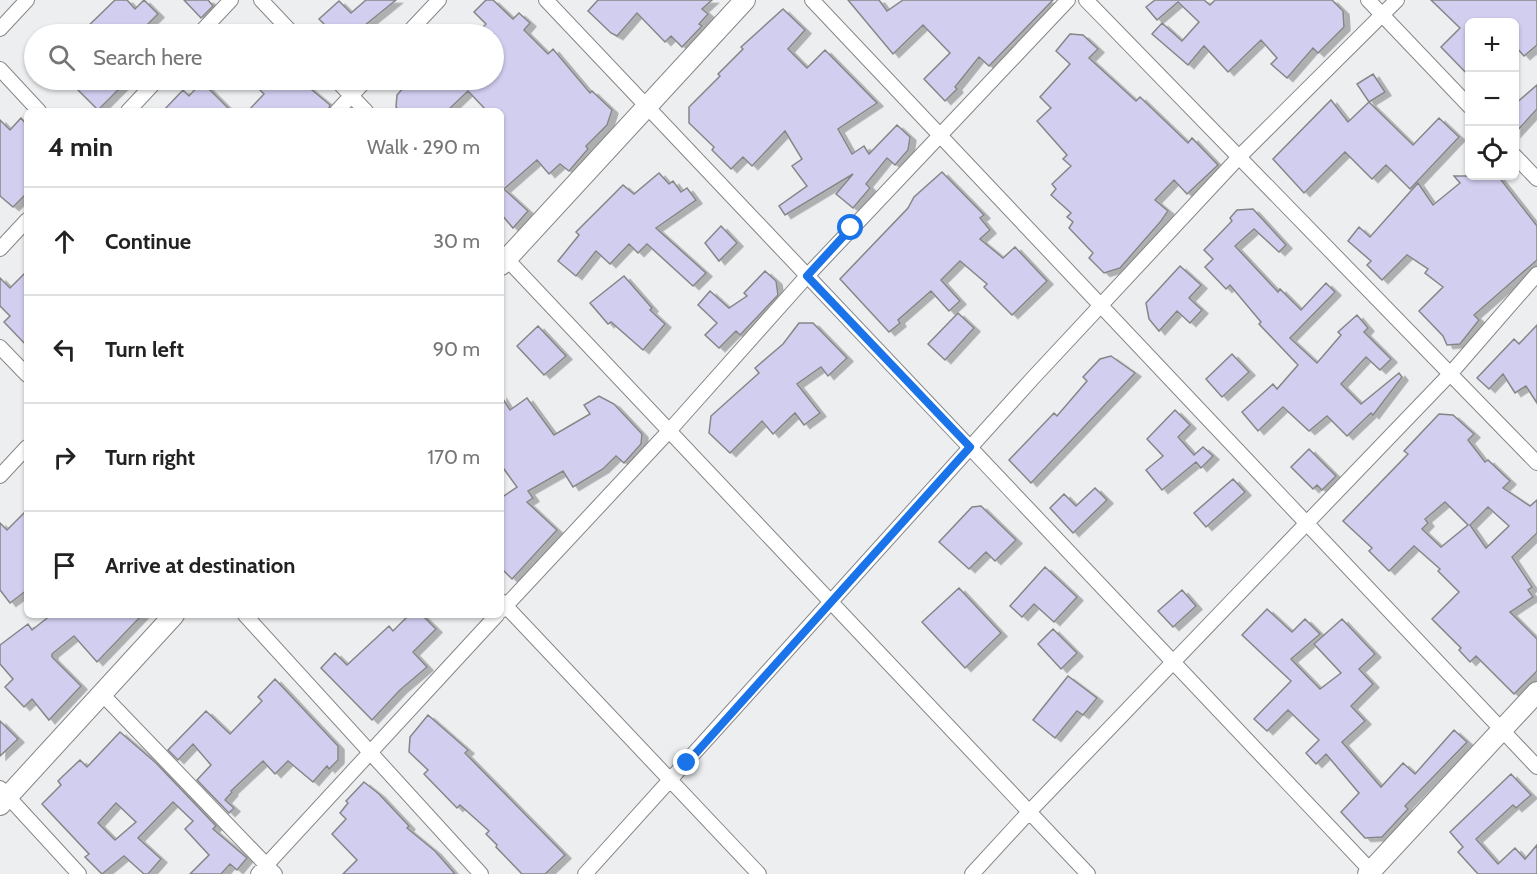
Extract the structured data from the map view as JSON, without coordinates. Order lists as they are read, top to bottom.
{
  "page": {
    "map_buttons": ["+", "−"],
    "search": "Search here",
    "heading": ["4 min", "Walk · 290 m"],
    "list": [
      ["Continue", "30 m"],
      ["Turn left", "90 m"],
      ["Turn right", "170 m"],
      "Arrive at destination"
    ]
  }
}
